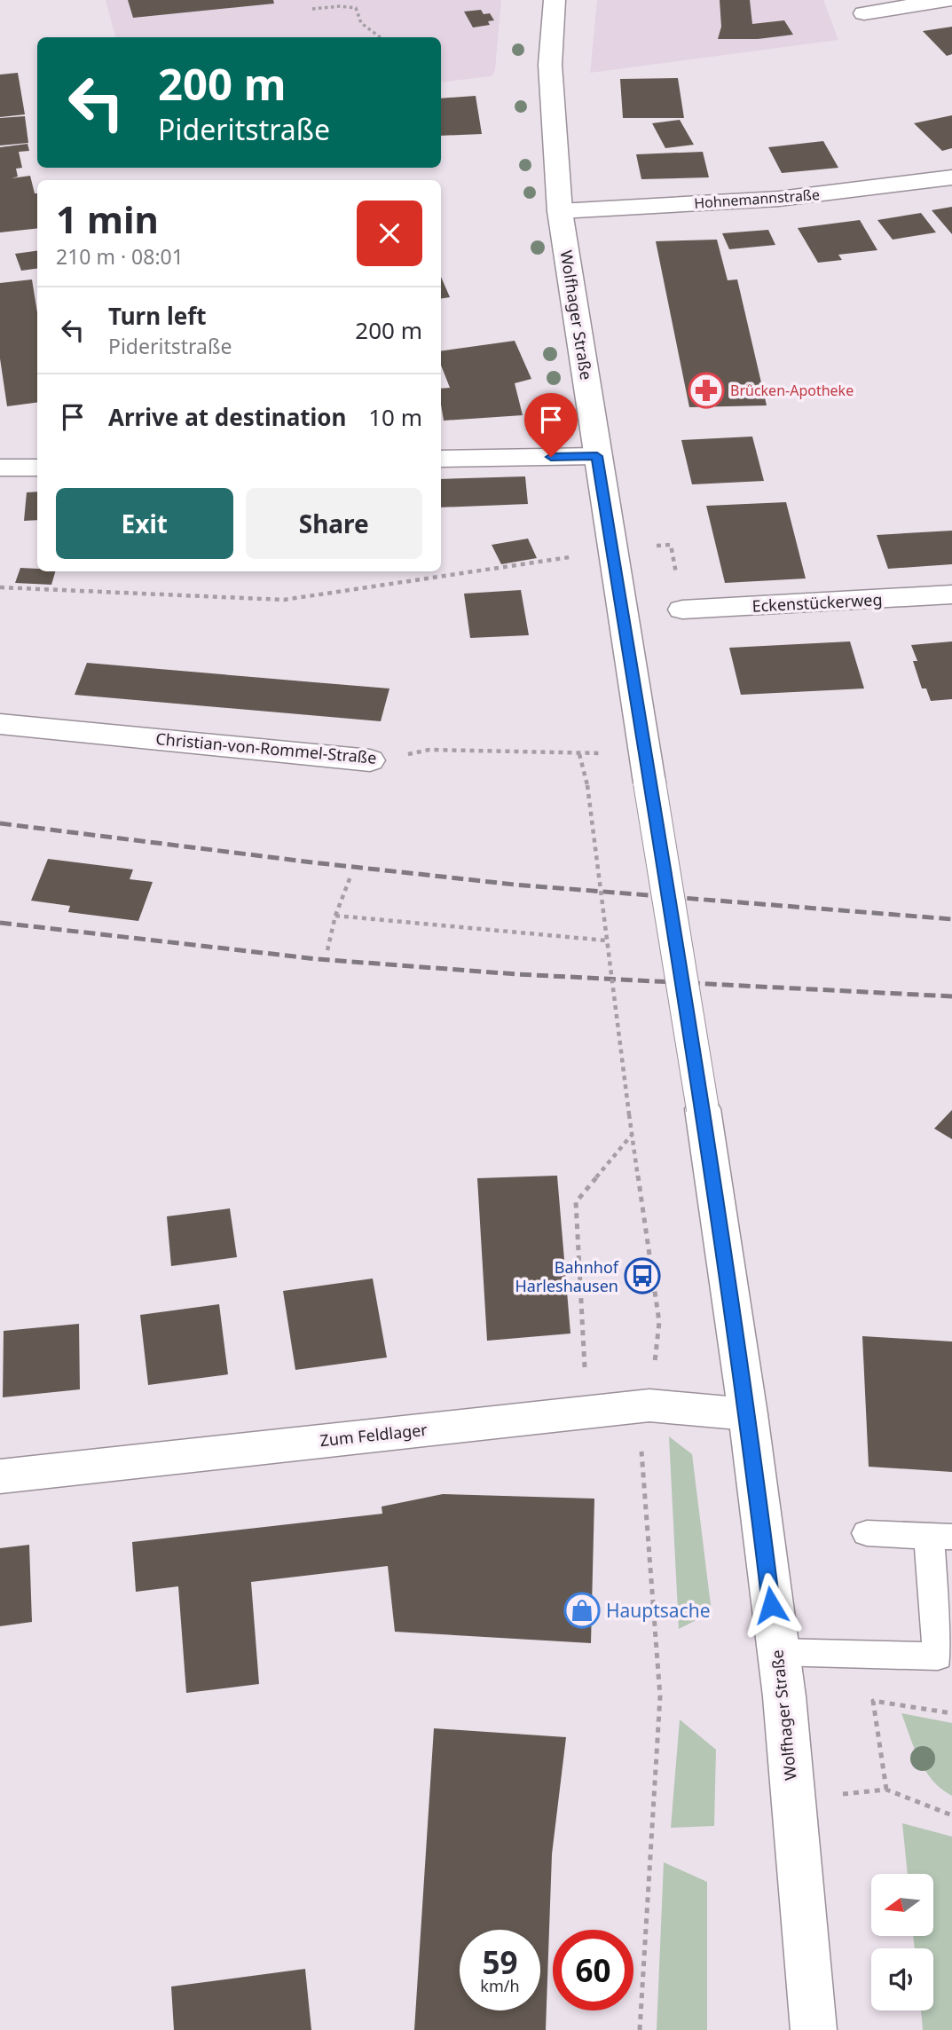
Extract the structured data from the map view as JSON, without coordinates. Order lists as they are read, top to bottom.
{
  "streets": {
    "main road": [
      "Hohnemannstraße",
      "Wolfhager Straße",
      "Eckenstückerweg",
      "Christian-von-Rommel-Straße",
      "Zum Feldlager"
    ]
  },
  "crossings": [
    ["Hohnemannstraße", "Wolfhager Straße"],
    ["Wolfhager Straße", "Christian-von-Rommel-Straße"],
    ["Wolfhager Straße", "Zum Feldlager"]
  ],
  "places": {
    "pharmacy": ["Brücken-Apotheke"],
    "bus stop": ["Bahnhof Harleshausen"],
    "shop": ["Hauptsache"]
  },
  "north": "left",
  "page": {
    "turn": ["200 m", "Pideritstraße"],
    "heading": ["1 min", "210 m · 08:01"],
    "list": [
      {
        "name": "Turn left",
        "note": "Pideritstraße",
        "value": "200 m"
      },
      {
        "name": "Arrive at destination",
        "value": "10 m"
      }
    ],
    "buttons": ["Exit", "Share"],
    "speed": "59 km/h",
    "limit": "60"
  }
}
